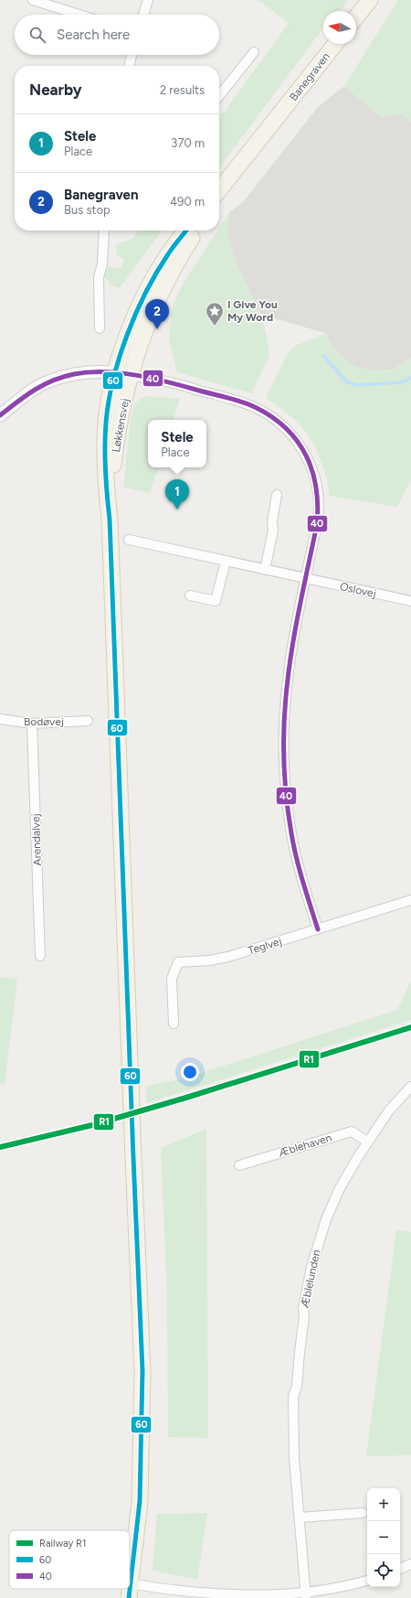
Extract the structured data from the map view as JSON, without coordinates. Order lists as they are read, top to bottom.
{
  "streets": {
    "main road": ["Banegraven", "Løkkensvej"],
    "street": [
      "Oslovej",
      "Bodøvej",
      "Arendalvej",
      "Teglvej",
      "Æblehaven",
      "Æblelunden"
    ]
  },
  "crossings": [
    ["Bodøvej", "Arendalvej"],
    ["Æblehaven", "Æblelunden"]
  ],
  "places": {
    "place": ["I Give You My Word"]
  },
  "lines": ["transit line 60", "transit line 40", "rail line R1"],
  "legend": ["Railway R1", "60", "40"],
  "north": "left",
  "page": {
    "search": "Search here",
    "heading": ["Nearby", "2 results"],
    "list": [
      {
        "mark": "1",
        "name": "Stele",
        "note": "Place",
        "value": "370 m"
      },
      {
        "mark": "2",
        "name": "Banegraven",
        "note": "Bus stop",
        "value": "490 m"
      }
    ],
    "pins": ["2", "1"],
    "popup": ["Stele", "Place"],
    "map_buttons": ["+", "−"]
  }
}
